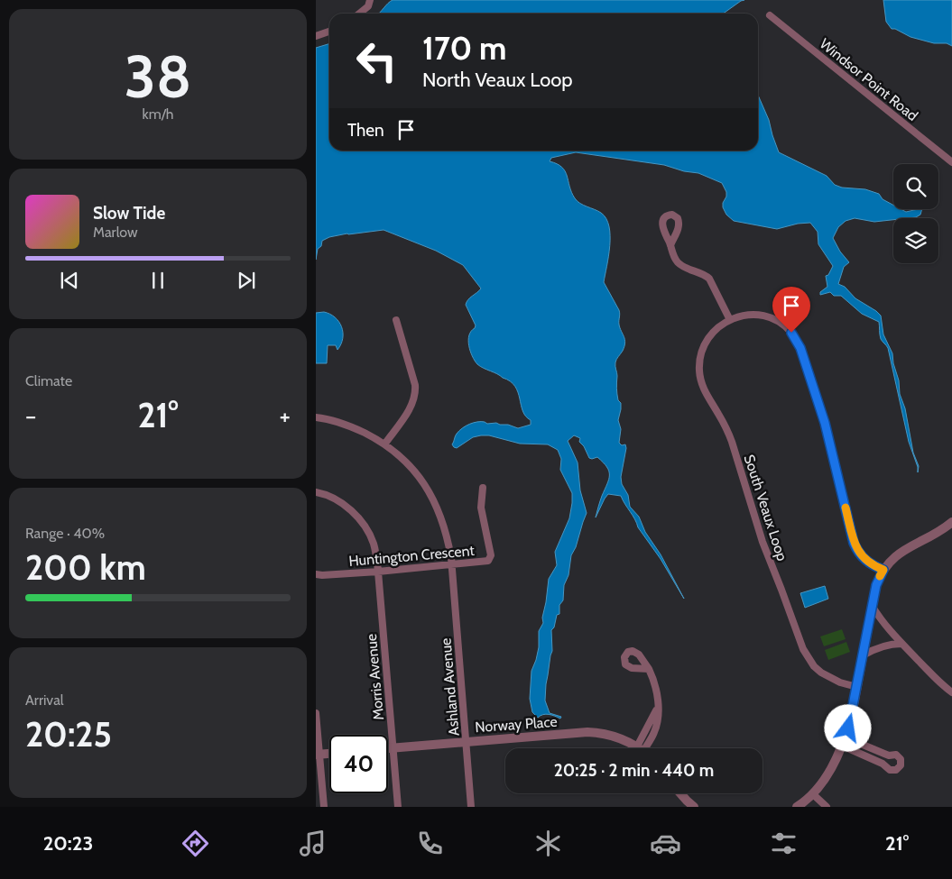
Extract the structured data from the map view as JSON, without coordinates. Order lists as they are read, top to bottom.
{
  "streets": {
    "street": [
      "Windsor Point Road",
      "South Veaux Loop",
      "Huntington Crescent",
      "Morris Avenue",
      "Ashland Avenue",
      "Norway Place"
    ]
  },
  "crossings": [
    ["Huntington Crescent", "Morris Avenue"],
    ["Huntington Crescent", "Ashland Avenue"],
    ["Morris Avenue", "Norway Place"],
    ["Ashland Avenue", "Norway Place"]
  ],
  "page": {
    "tile": [
      ["38", "km/h"],
      "Climate",
      ["Range · 40%", "200 km"],
      ["Arrival", "20:25"]
    ],
    "turn": ["170 m", "North Veaux Loop"],
    "then": "Then",
    "song": ["Slow Tide", "Marlow"],
    "heat": ["−", "21°", "+"],
    "limit": "40",
    "trip": "20:25 · 2 min · 440 m",
    "tabs": ["20:23", "21°"]
  }
}
